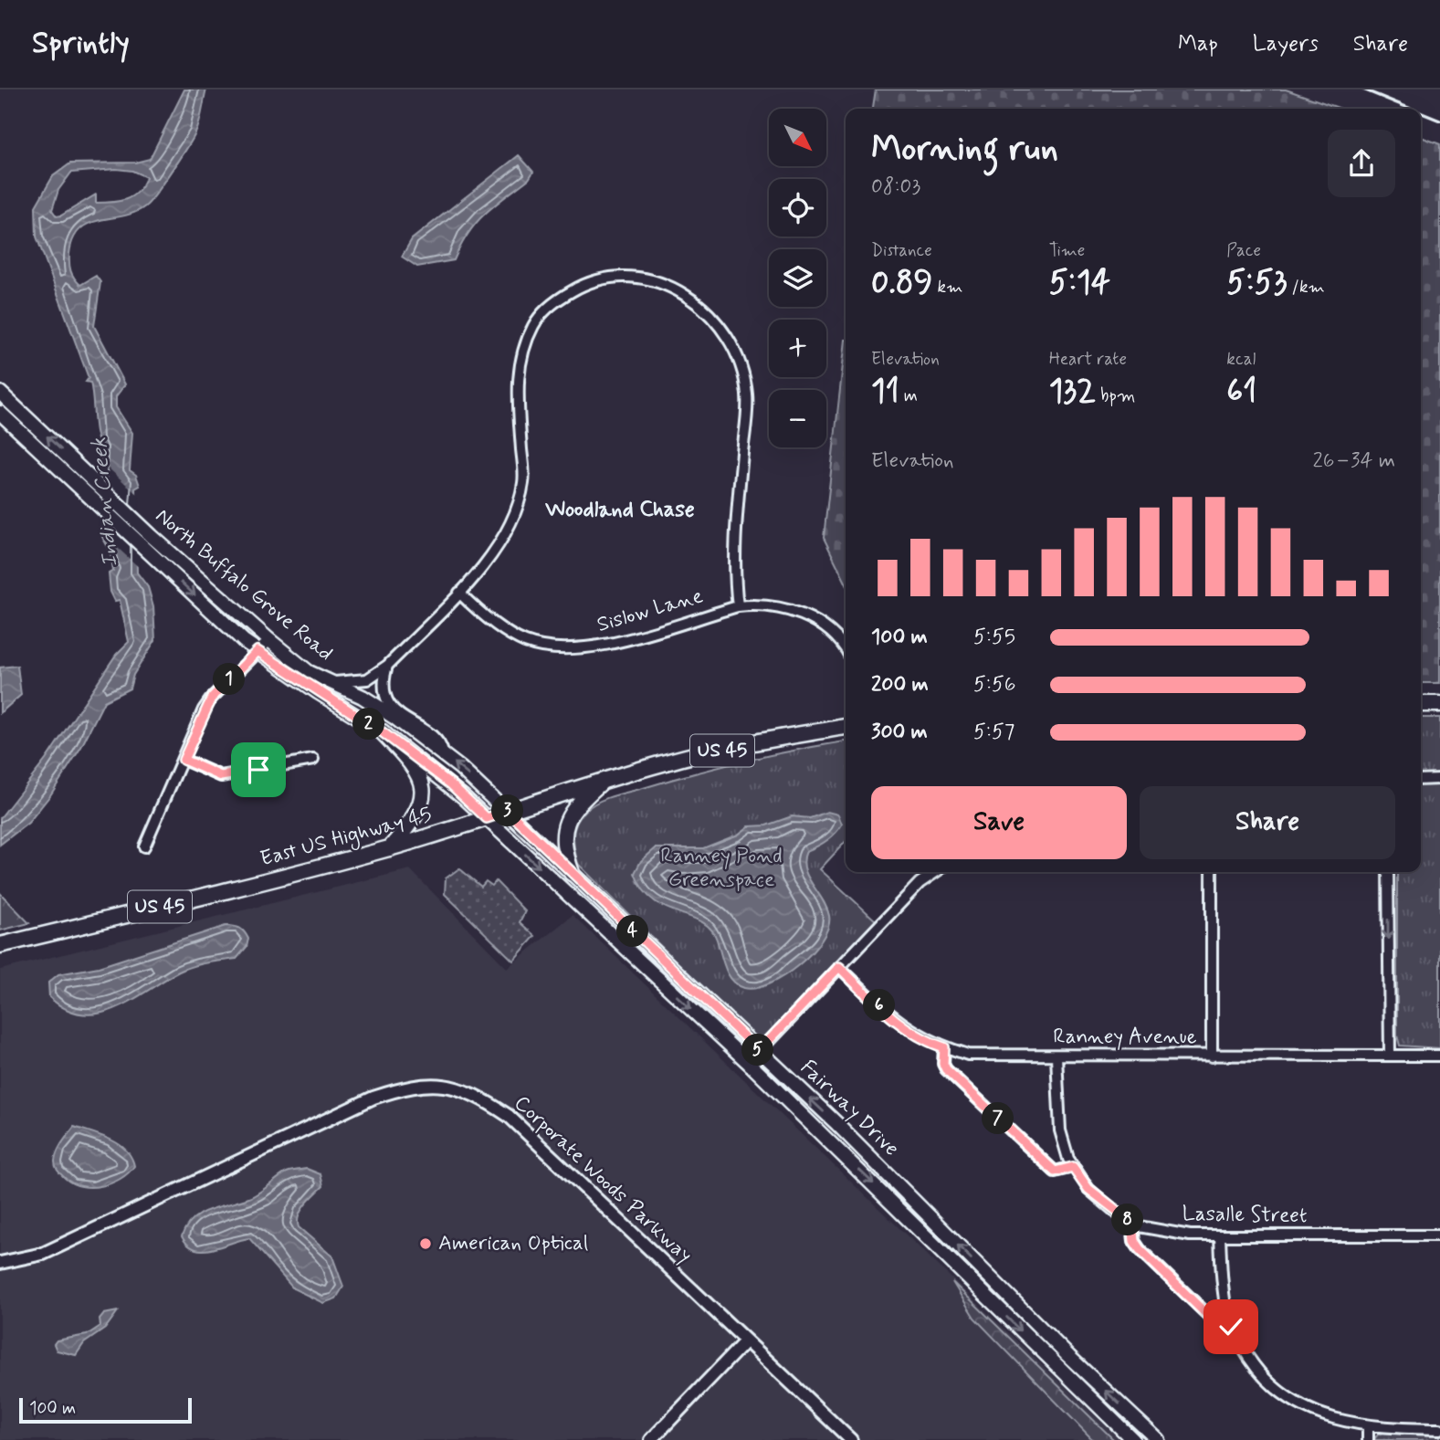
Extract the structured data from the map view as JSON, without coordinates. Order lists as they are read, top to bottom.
{
  "streets": {
    "main road": [
      "North Buffalo Grove Road",
      "US 45",
      "East US Highway 45",
      "Fairway Drive"
    ],
    "street": [
      "Sislow Lane",
      "Ranney Avenue",
      "Corporate Woods Parkway",
      "Lasalle Street"
    ]
  },
  "crossings": [
    ["North Buffalo Grove Road", "East US Highway 45"],
    ["North Buffalo Grove Road", "Fairway Drive"],
    ["East US Highway 45", "Fairway Drive"],
    ["Ranney Avenue", "Lasalle Street"]
  ],
  "districts": ["Woodland Chase"],
  "water": ["Indian Creek"],
  "parks": ["Ranney Pond Greenspace"],
  "places": ["American Optical"],
  "scale_bar": "100 m",
  "north": "bottom right",
  "page": {
    "header": "Sprintly",
    "nav": ["Map", "Layers", "Share"],
    "map_buttons": ["+", "−"],
    "heading": ["Morning run", "08:03"],
    "stats": [
      ["Distance", "0.89 km"],
      ["Time", "5:14"],
      ["Pace", "5:53 /km"],
      ["Elevation", "11 m"],
      ["Heart rate", "132 bpm"],
      ["kcal", "61"]
    ],
    "chart": ["Elevation", "26–34 m"],
    "list": [
      {
        "name": "100 m",
        "note": "5:55"
      },
      {
        "name": "200 m",
        "note": "5:56"
      },
      {
        "name": "300 m",
        "note": "5:57"
      }
    ],
    "pins": [
      "1",
      "2",
      "3",
      "4",
      "6",
      "5",
      "7",
      "8"
    ],
    "buttons": ["Save", "Share"],
    "scale": "100 m"
  }
}
